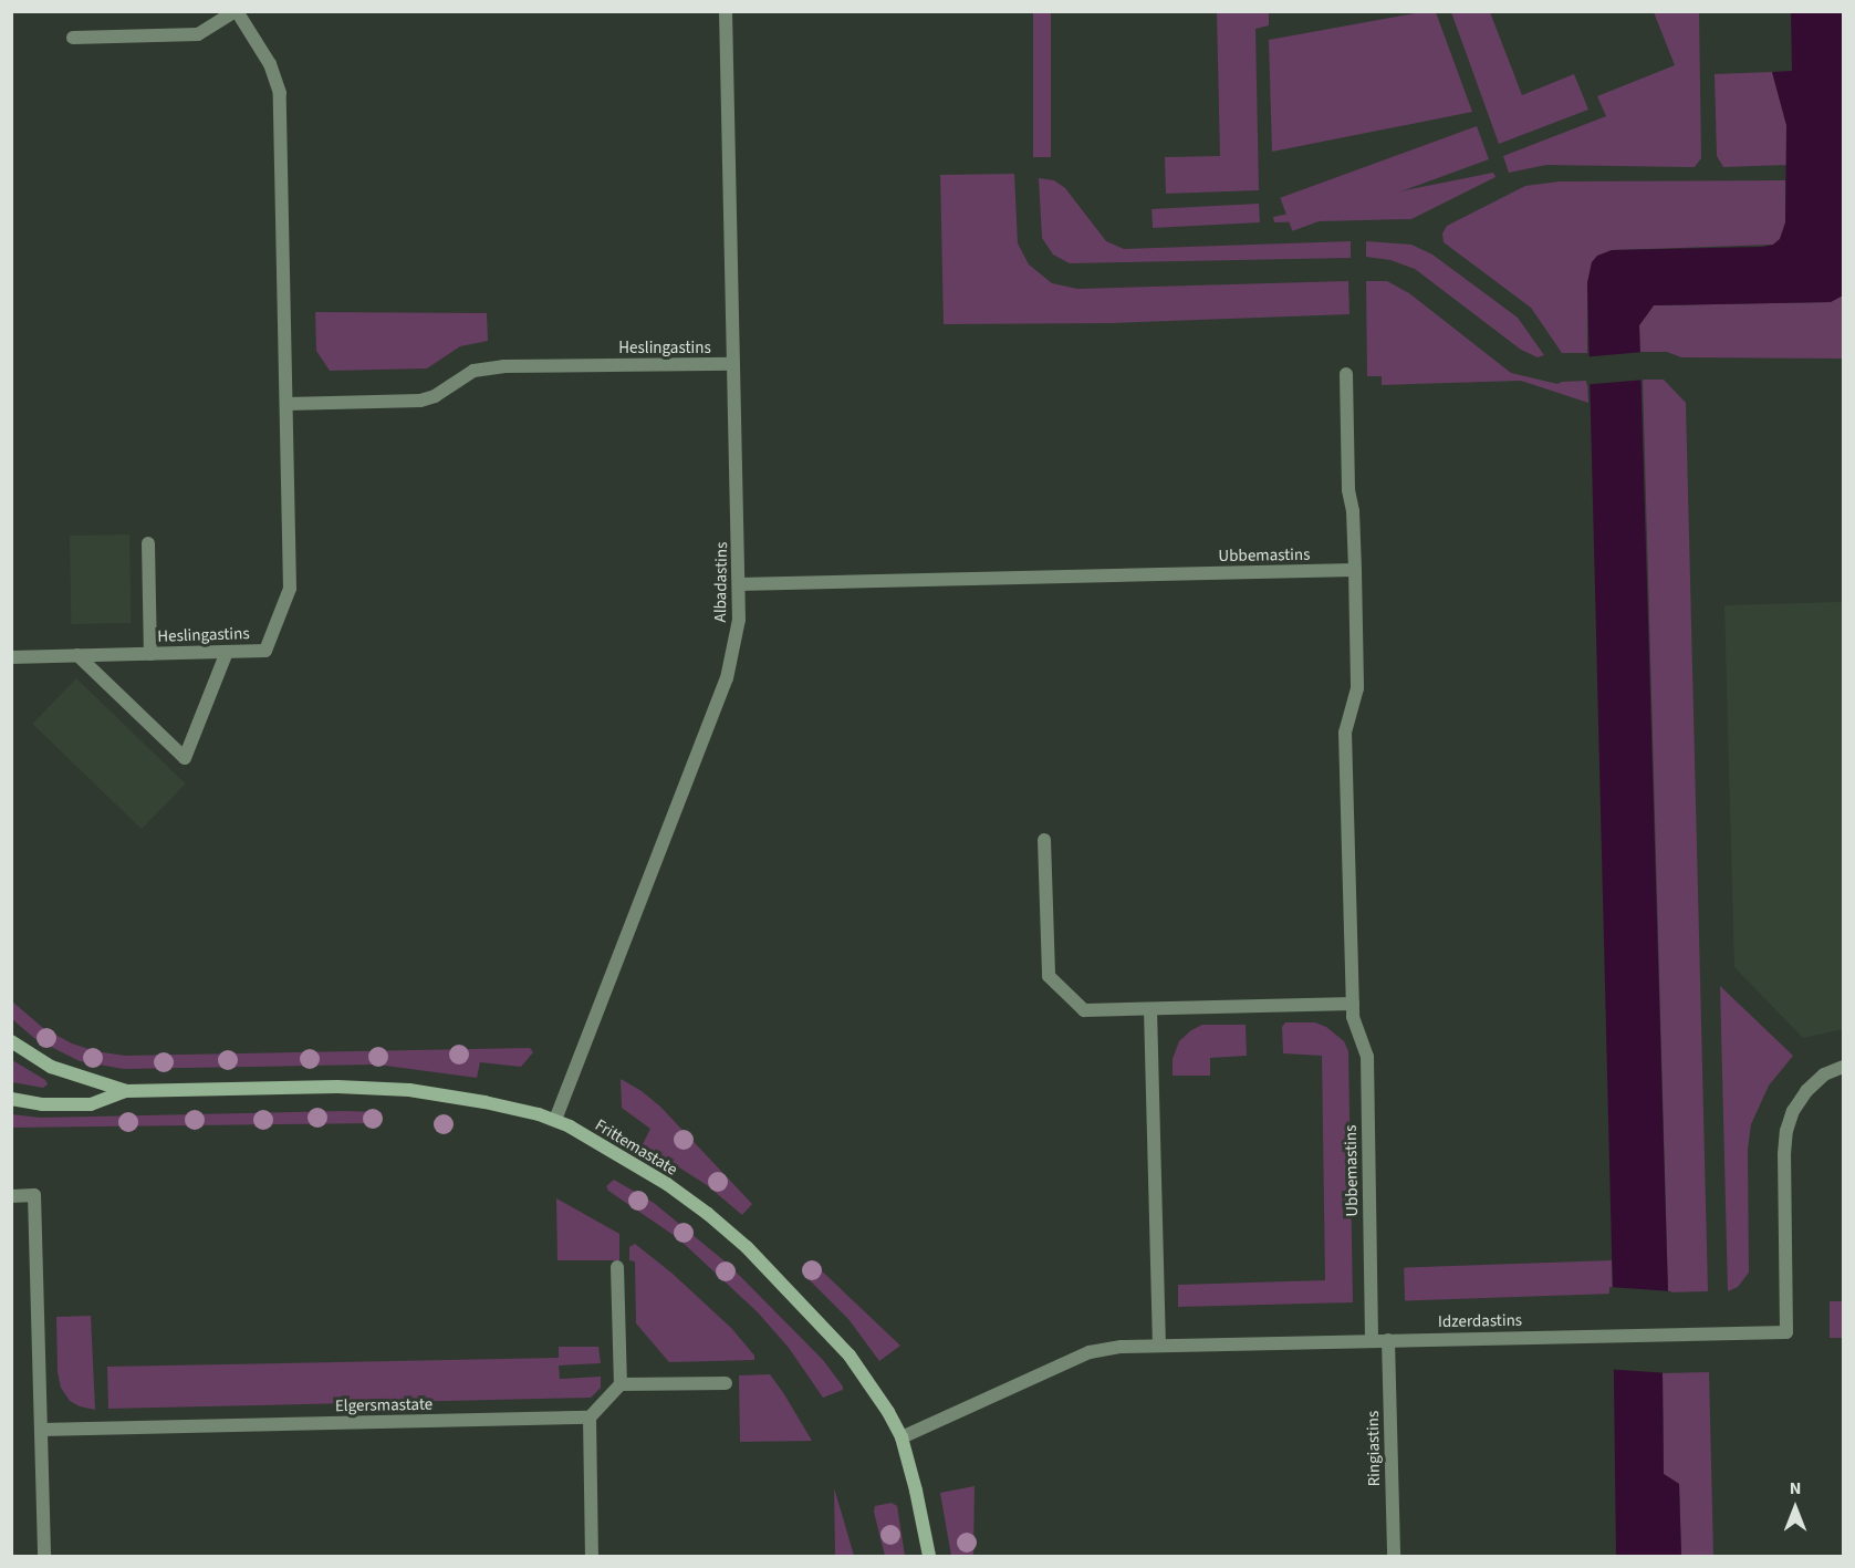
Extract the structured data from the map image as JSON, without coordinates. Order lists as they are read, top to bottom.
{
  "streets": {
    "street": [
      "Heslingastins",
      "Ubbemastins",
      "Albadastins",
      "Frittemastate",
      "Idzerdastins",
      "Elgersmastate",
      "Ringiastins"
    ]
  },
  "crossings": [
    ["Heslingastins", "Albadastins"],
    ["Ubbemastins", "Albadastins"],
    ["Ubbemastins", "Idzerdastins"],
    ["Albadastins", "Frittemastate"],
    ["Frittemastate", "Idzerdastins"],
    ["Idzerdastins", "Ringiastins"]
  ],
  "north": "top"
}
